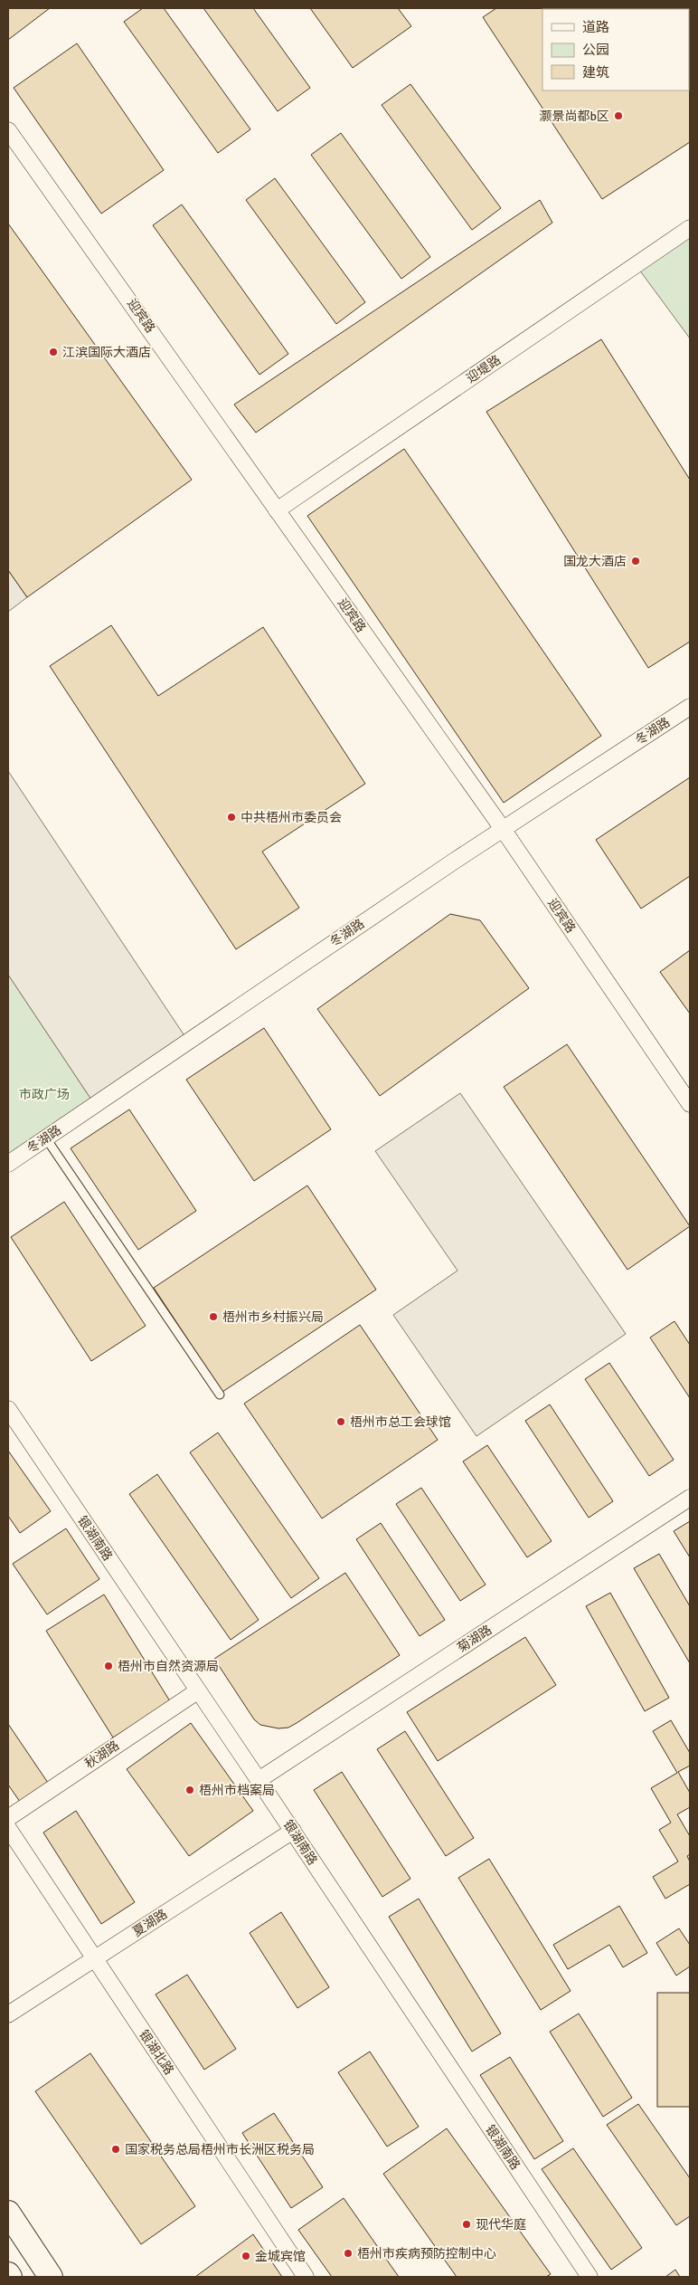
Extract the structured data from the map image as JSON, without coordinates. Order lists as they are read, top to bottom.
{
  "streets": {
    "street": [
      "迎宾路",
      "迎堤路",
      "冬湖路",
      "银湖南路",
      "菊湖路",
      "秋湖路",
      "夏湖路",
      "银湖北路"
    ]
  },
  "crossings": [
    ["迎宾路", "迎堤路"],
    ["迎宾路", "冬湖路"],
    ["银湖南路", "菊湖路"],
    ["银湖南路", "秋湖路"],
    ["银湖南路", "夏湖路"],
    ["夏湖路", "银湖北路"]
  ],
  "parks": ["市政广场"],
  "places": [
    "灏景尚都b区",
    "江滨国际大酒店",
    "国龙大酒店",
    "中共梧州市委员会",
    "梧州市乡村振兴局",
    "梧州市总工会球馆",
    "梧州市自然资源局",
    "梧州市档案局",
    "国家税务总局梧州市长洲区税务局",
    "现代华庭",
    "梧州市疾病预防控制中心",
    "金城宾馆"
  ],
  "legend": ["道路", "公园", "建筑"]
}
